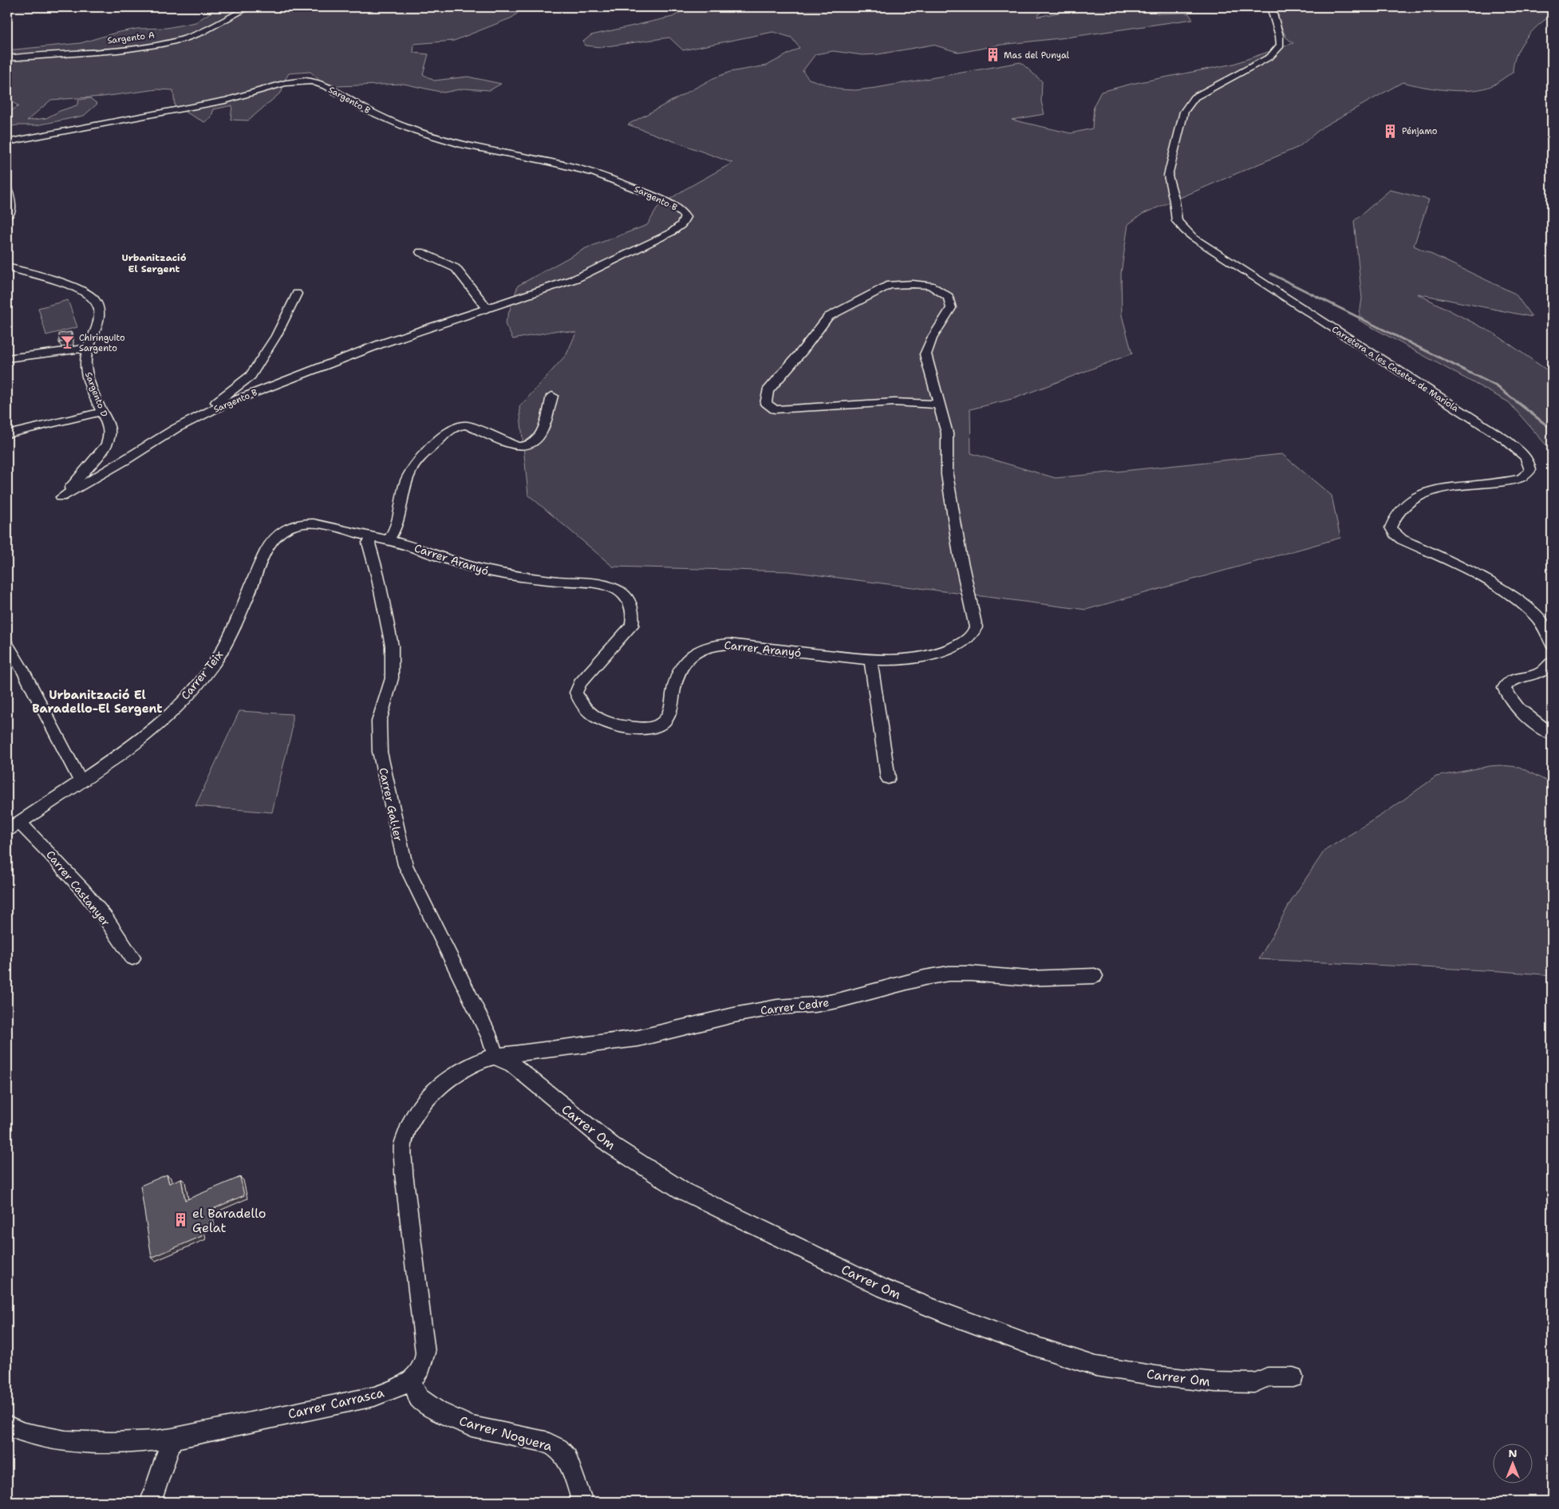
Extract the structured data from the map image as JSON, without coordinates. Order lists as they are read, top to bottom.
{
  "streets": {
    "street": [
      "Sargento A",
      "Sargento B",
      "Carretera a les Casetes de Mariola",
      "Sargento D",
      "Carrer Aranyó",
      "Carrer Teix",
      "Carrer Gal·ler",
      "Carrer Castanyer",
      "Carrer Cedre",
      "Carrer Om",
      "Carrer Carrasca",
      "Carrer Noguera"
    ]
  },
  "crossings": [
    ["Sargento B", "Sargento D"],
    ["Carrer Aranyó", "Carrer Teix"],
    ["Carrer Aranyó", "Carrer Gal·ler"],
    ["Carrer Teix", "Carrer Gal·ler"],
    ["Carrer Teix", "Carrer Castanyer"],
    ["Carrer Gal·ler", "Carrer Cedre"],
    ["Carrer Gal·ler", "Carrer Om"],
    ["Carrer Gal·ler", "Carrer Carrasca"],
    ["Carrer Cedre", "Carrer Om"],
    ["Carrer Cedre", "Carrer Carrasca"],
    ["Carrer Om", "Carrer Carrasca"],
    ["Carrer Carrasca", "Carrer Noguera"]
  ],
  "districts": ["Urbanització El Sergent", "Urbanització El Baradello-El Sergent"],
  "places": {
    "building": ["Mas del Punyal", "Pénjamo", "el Baradello Gelat"],
    "bar": ["Chiringuito Sargento"]
  },
  "north": "top"
}
